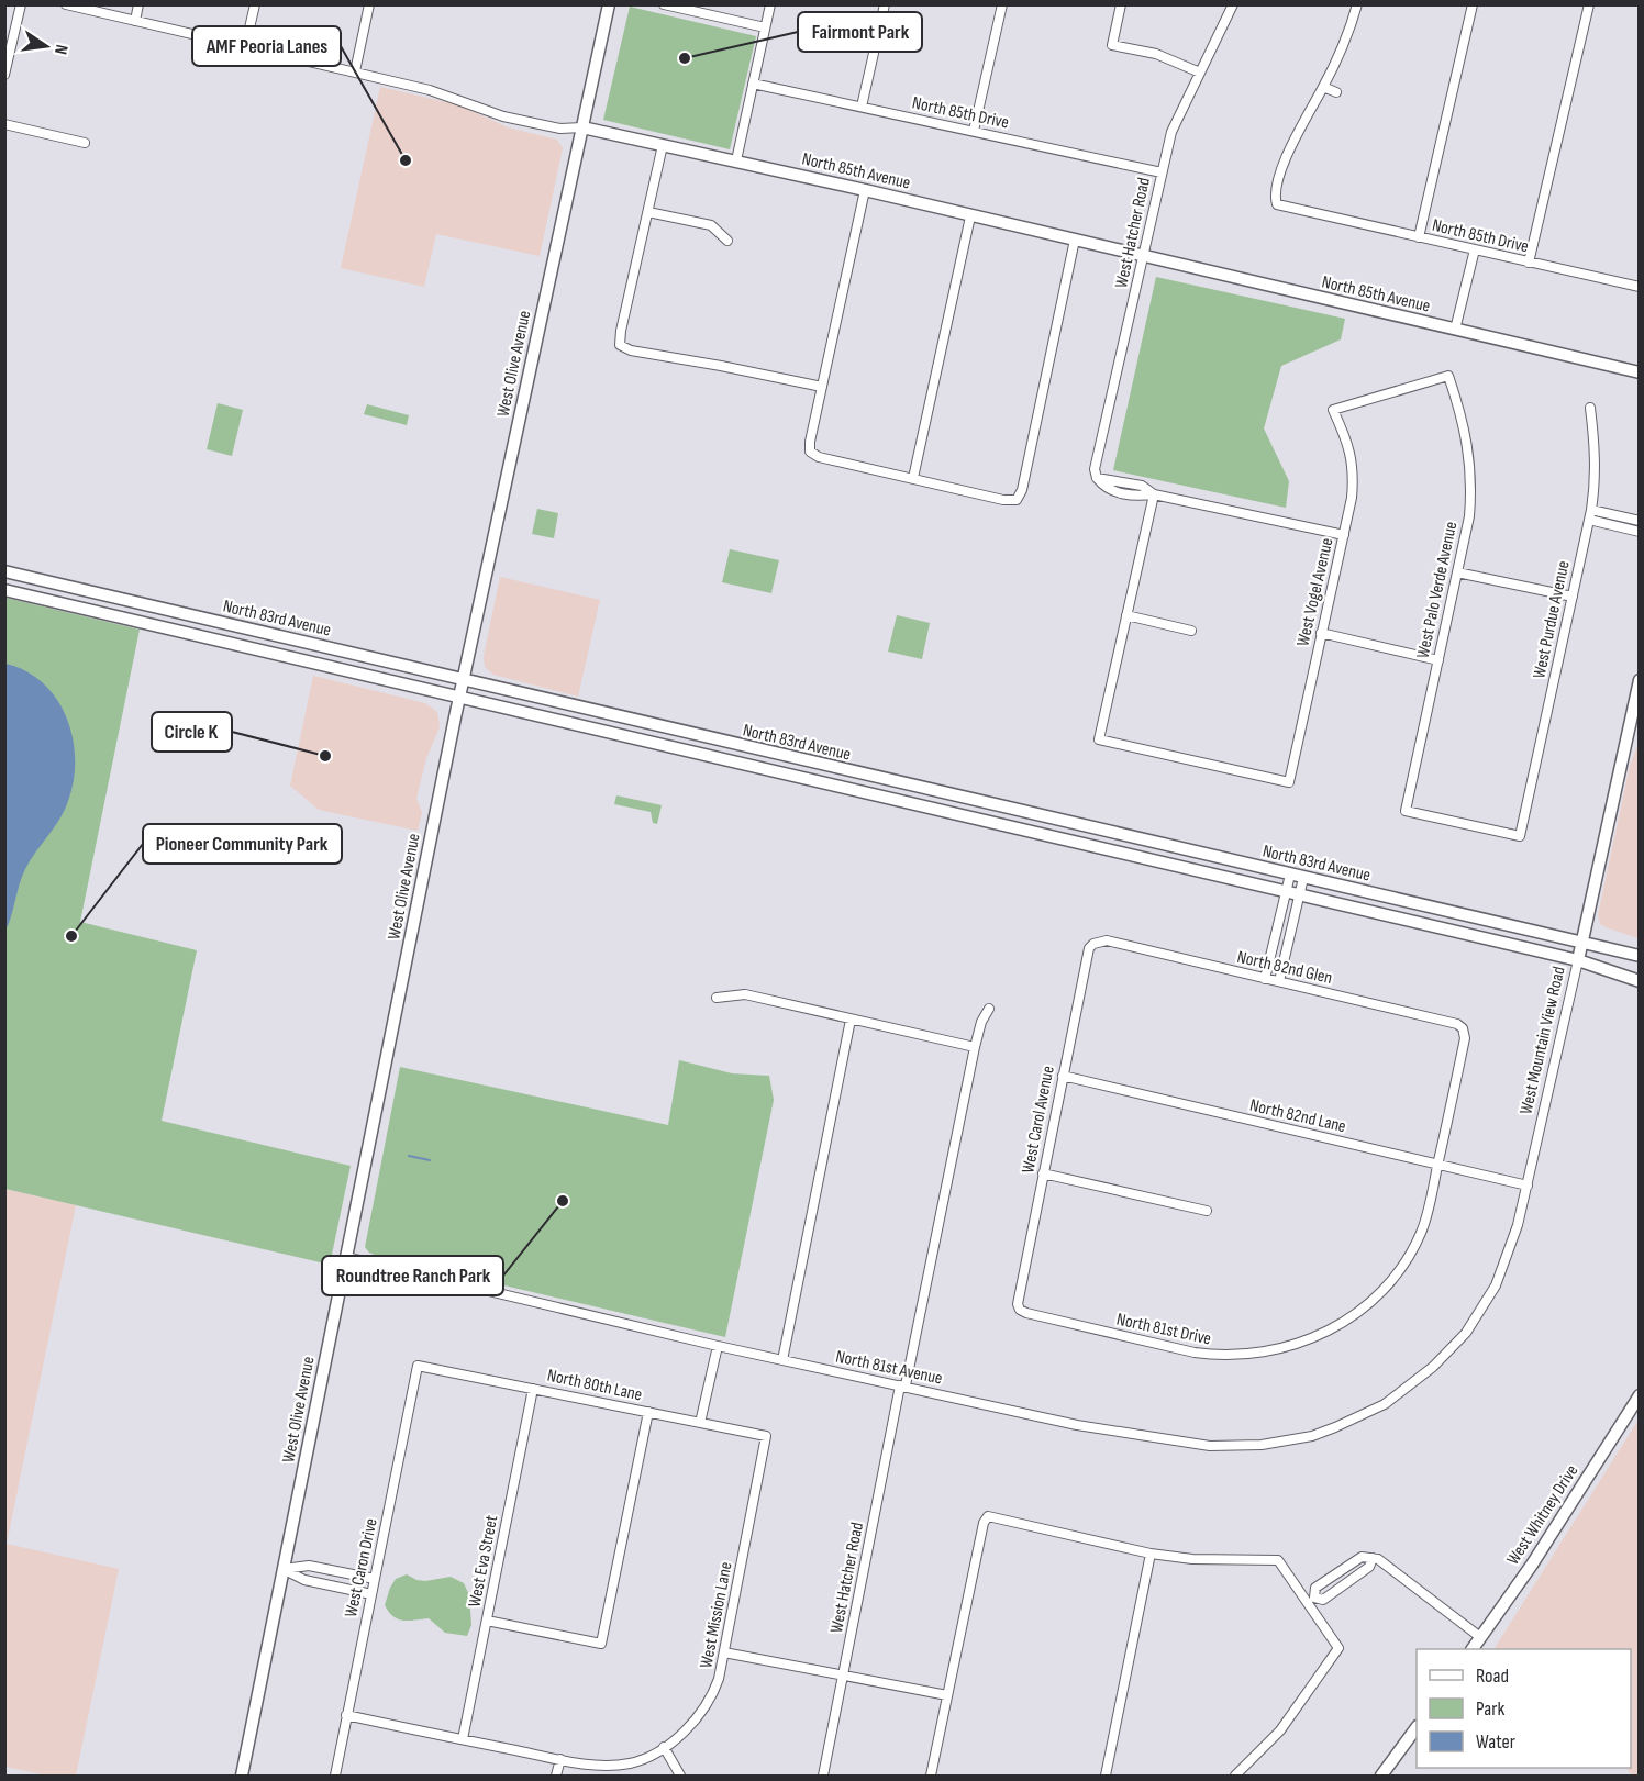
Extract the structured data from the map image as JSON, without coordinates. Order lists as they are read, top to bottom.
{
  "streets": {
    "main road": [
      "North 85th Avenue",
      "West Olive Avenue",
      "North 83rd Avenue",
      "West Mountain View Road",
      "West Whitney Drive"
    ],
    "street": [
      "North 85th Drive",
      "West Hatcher Road",
      "West Palo Verde Avenue",
      "West Vogel Avenue",
      "West Purdue Avenue",
      "North 82nd Glen",
      "North 82nd Lane",
      "West Carol Avenue",
      "North 81st Drive",
      "North 81st Avenue",
      "North 80th Lane",
      "West Eva Street",
      "West Caron Drive",
      "West Mission Lane"
    ]
  },
  "crossings": [
    ["North 85th Drive", "West Hatcher Road"],
    ["North 85th Avenue", "West Hatcher Road"],
    ["North 85th Avenue", "West Olive Avenue"],
    ["West Hatcher Road", "North 81st Avenue"],
    ["West Olive Avenue", "North 83rd Avenue"],
    ["West Olive Avenue", "North 81st Avenue"],
    ["West Palo Verde Avenue", "West Vogel Avenue"],
    ["West Palo Verde Avenue", "West Purdue Avenue"],
    ["North 83rd Avenue", "West Mountain View Road"],
    ["North 82nd Glen", "North 82nd Lane"],
    ["North 82nd Glen", "West Carol Avenue"],
    ["North 82nd Glen", "North 81st Drive"],
    ["West Mountain View Road", "North 82nd Lane"],
    ["West Mountain View Road", "North 81st Avenue"],
    ["North 82nd Lane", "West Carol Avenue"],
    ["North 82nd Lane", "North 81st Drive"],
    ["West Carol Avenue", "North 81st Drive"],
    ["North 80th Lane", "West Eva Street"],
    ["North 80th Lane", "West Caron Drive"],
    ["North 80th Lane", "West Mission Lane"],
    ["West Eva Street", "West Mission Lane"],
    ["West Caron Drive", "West Mission Lane"]
  ],
  "places": [
    "Fairmont Park",
    "AMF Peoria Lanes",
    "Circle K",
    "Pioneer Community Park",
    "Roundtree Ranch Park"
  ],
  "legend": ["Road", "Park", "Water"],
  "north": "right"
}
